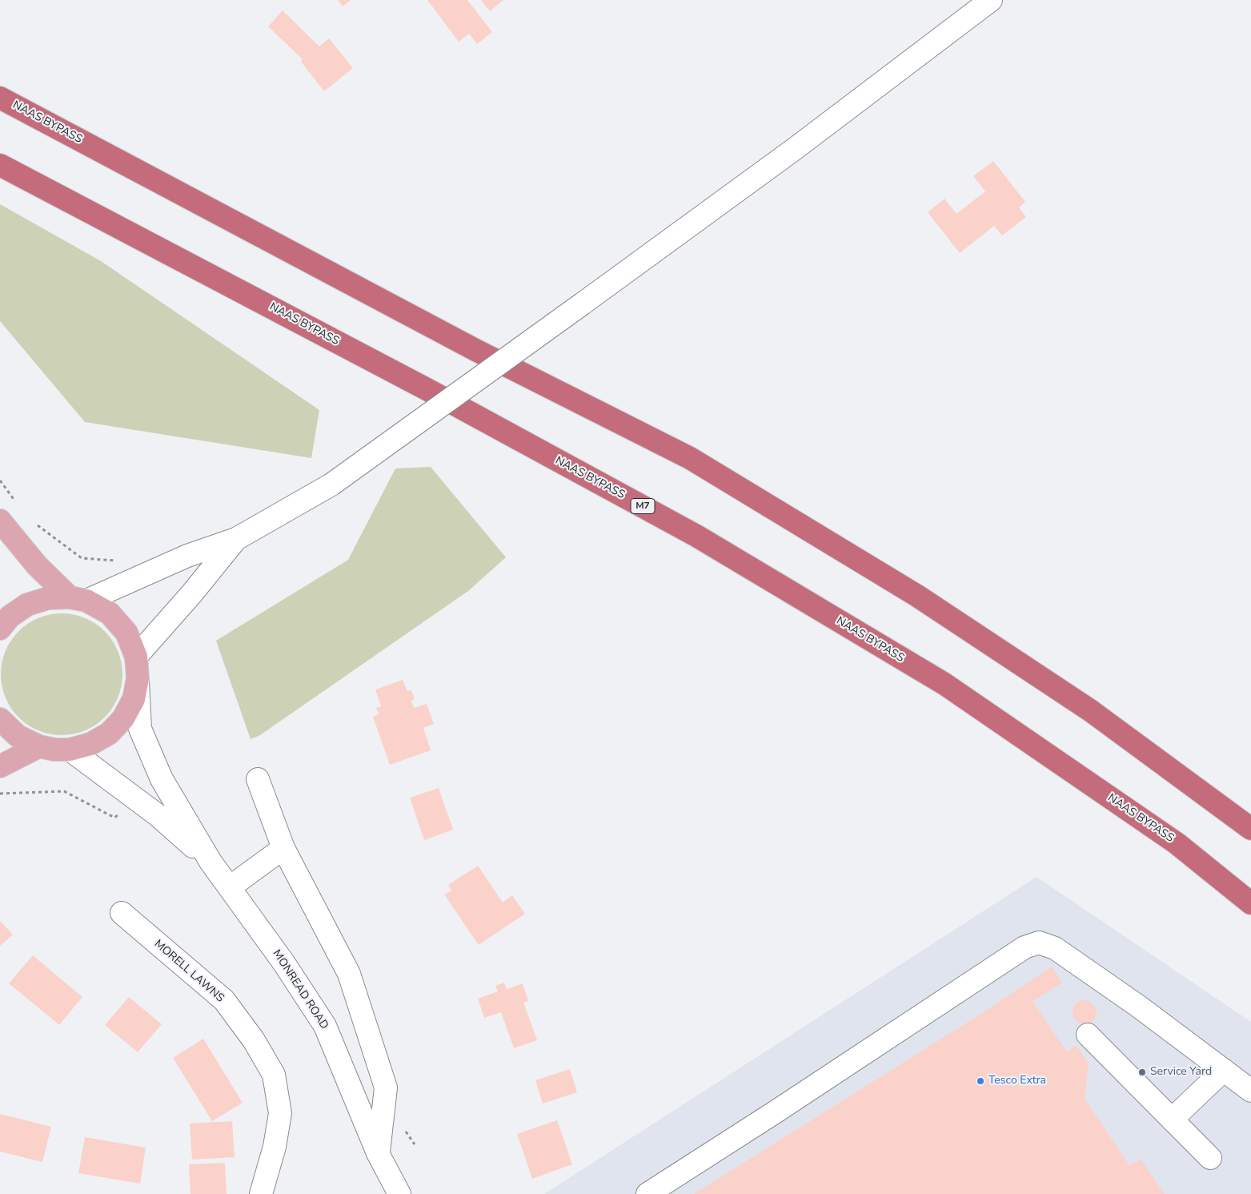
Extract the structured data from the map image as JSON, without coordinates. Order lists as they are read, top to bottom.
{
  "streets": {
    "highway": ["NAAS BYPASS", "M7"],
    "street": ["MORELL LAWNS", "MONREAD ROAD"]
  },
  "places": ["Service Yard", "Tesco Extra"]
}
